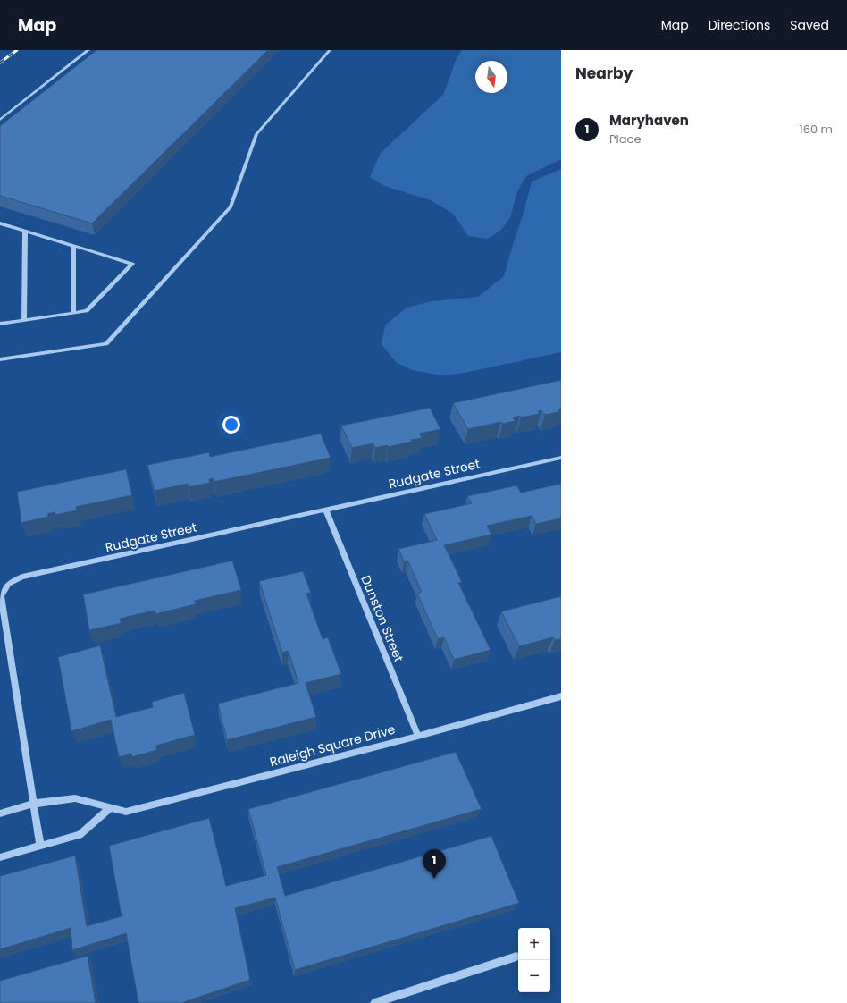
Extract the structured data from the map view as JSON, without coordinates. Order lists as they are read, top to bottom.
{
  "streets": {
    "lane": ["Rudgate Street", "Dunston Street", "Raleigh Square Drive"]
  },
  "crossings": [
    ["Rudgate Street", "Dunston Street"],
    ["Rudgate Street", "Raleigh Square Drive"],
    ["Dunston Street", "Raleigh Square Drive"]
  ],
  "north": "bottom",
  "page": {
    "header": "Map",
    "nav": ["Map", "Directions", "Saved"],
    "heading": "Nearby",
    "list": [
      {
        "mark": "1",
        "name": "Maryhaven",
        "note": "Place",
        "value": "160 m"
      }
    ],
    "pins": "1",
    "map_buttons": ["+", "−"]
  }
}
